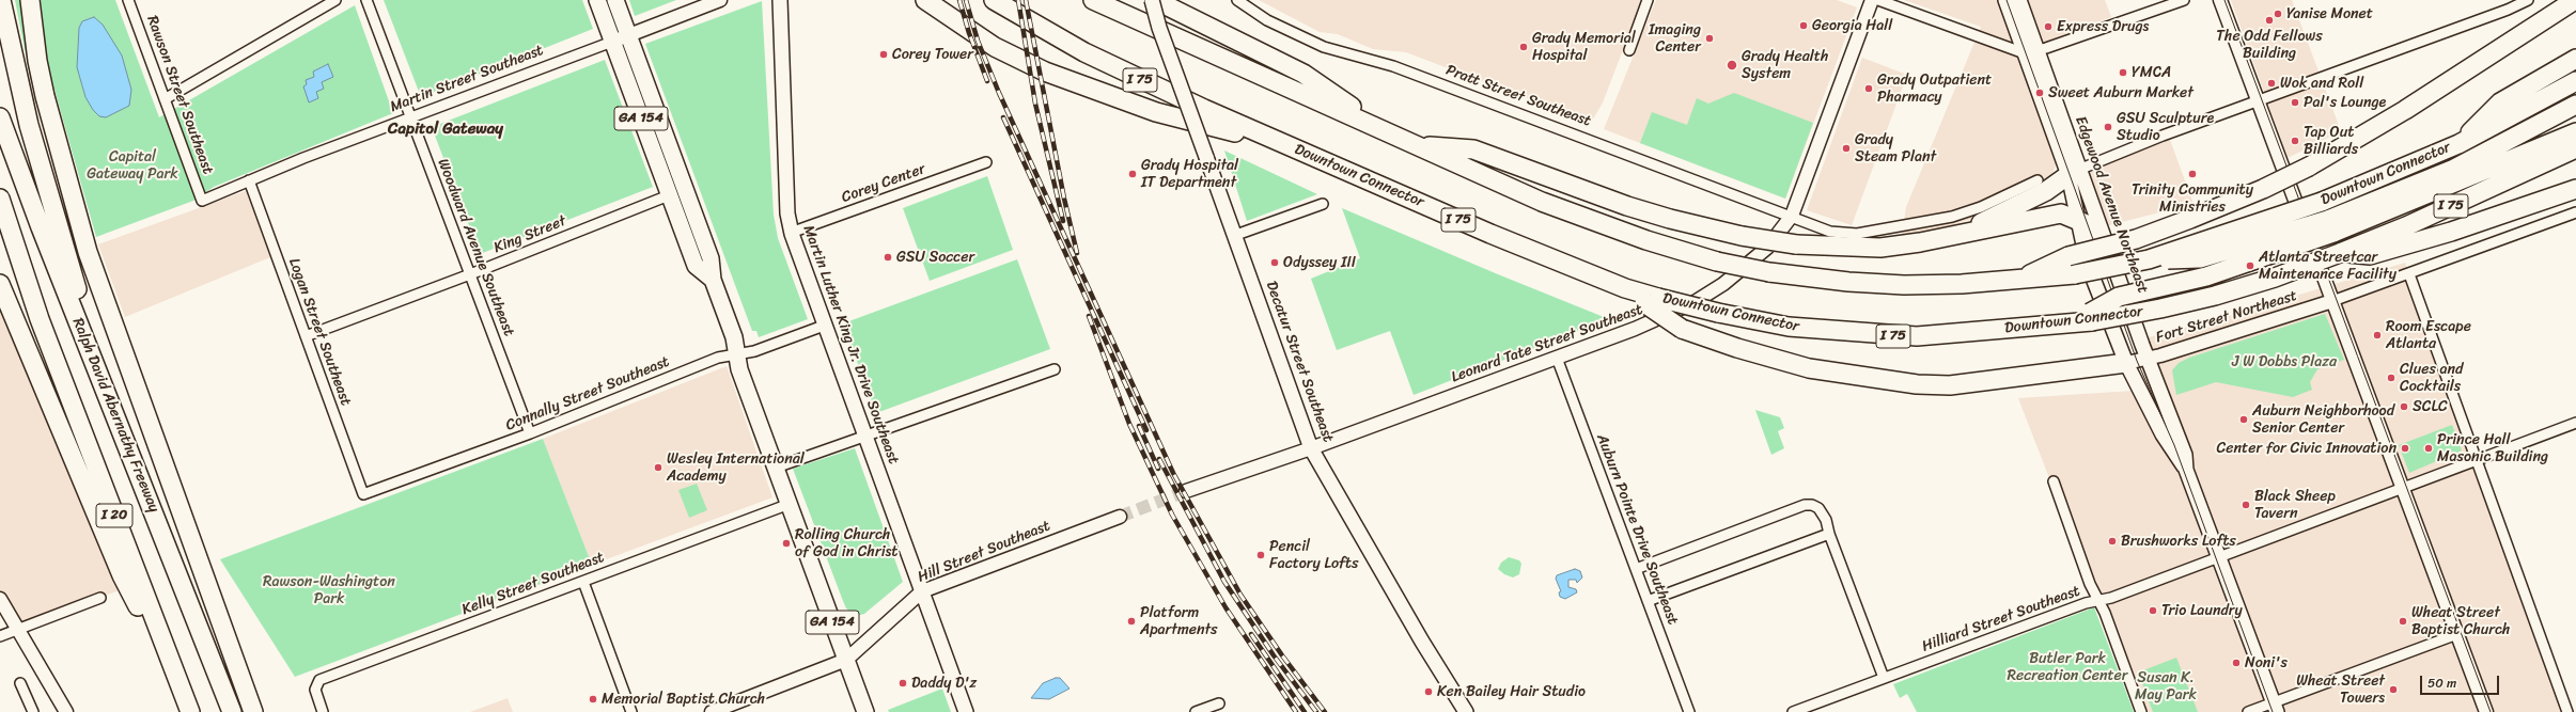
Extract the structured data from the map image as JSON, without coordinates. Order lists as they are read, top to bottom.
{
  "streets": {
    "highway": [
      "I 75",
      "Downtown Connector",
      "Ralph David Abernathy Freeway",
      "I 20"
    ],
    "main road": [
      "GA 154",
      "Edgewood Avenue Northeast",
      "Martin Luther King Jr. Drive Southeast",
      "Decatur Street Southeast"
    ],
    "street": [
      "Martin Street Southeast",
      "Rawson Street Southeast",
      "Pratt Street Southeast",
      "Corey Center",
      "King Street",
      "Woodward Avenue Southeast",
      "Fort Street Northeast",
      "Logan Street Southeast",
      "Leonard Tate Street Southeast",
      "Connally Street Southeast",
      "Auburn Pointe Drive Southeast",
      "Hill Street Southeast",
      "Kelly Street Southeast",
      "Hilliard Street Southeast"
    ]
  },
  "crossings": [
    ["Martin Street Southeast", "Rawson Street Southeast"],
    ["Martin Street Southeast", "GA 154"],
    ["Martin Street Southeast", "Woodward Avenue Southeast"],
    ["Martin Street Southeast", "Logan Street Southeast"],
    ["Pratt Street Southeast", "Leonard Tate Street Southeast"],
    ["GA 154", "King Street"],
    ["GA 154", "Connally Street Southeast"],
    ["GA 154", "Hill Street Southeast"],
    ["GA 154", "Kelly Street Southeast"],
    ["Corey Center", "Martin Luther King Jr. Drive Southeast"],
    ["Edgewood Avenue Northeast", "Fort Street Northeast"],
    ["Edgewood Avenue Northeast", "Hilliard Street Southeast"],
    ["King Street", "Woodward Avenue Southeast"],
    ["King Street", "Logan Street Southeast"],
    ["Woodward Avenue Southeast", "Connally Street Southeast"],
    ["Logan Street Southeast", "Connally Street Southeast"],
    ["Leonard Tate Street Southeast", "Decatur Street Southeast"],
    ["Leonard Tate Street Southeast", "Auburn Pointe Drive Southeast"],
    ["Martin Luther King Jr. Drive Southeast", "Connally Street Southeast"],
    ["Martin Luther King Jr. Drive Southeast", "Hill Street Southeast"]
  ],
  "districts": ["Capitol Gateway"],
  "parks": [
    "Capital Gateway Park",
    "J W Dobbs Plaza",
    "Rawson-Washington Park",
    "Butler Park Recreation Center",
    "Susan K. May Park"
  ],
  "places": [
    "Yanise Monet",
    "The Odd Fellows Building",
    "Georgia Hall",
    "Express Drugs",
    "Imaging Center",
    "Grady Memorial Hospital",
    "Corey Tower",
    "Grady Health System",
    "YMCA",
    "Wok and Roll",
    "Grady Outpatient Pharmacy",
    "Sweet Auburn Market",
    "Pal's Lounge",
    "GSU Sculpture Studio",
    "Tap Out Billiards",
    "Grady Steam Plant",
    "Grady Hospital IT Department",
    "Trinity Community Ministries",
    "GSU Soccer",
    "Odyssey III",
    "Atlanta Streetcar Maintenance Facility",
    "Room Escape Atlanta",
    "Clues and Cocktails",
    "SCLC",
    "Auburn Neighborhood Senior Center",
    "Center for Civic Innovation",
    "Prince Hall Masonic Building",
    "Wesley International Academy",
    "Black Sheep Tavern",
    "Brushworks Lofts",
    "Rolling Church of God in Christ",
    "Pencil Factory Lofts",
    "Trio Laundry",
    "Platform Apartments",
    "Wheat Street Baptist Church",
    "Noni's",
    "Daddy D'z",
    "Wheat Street Towers",
    "Ken Bailey Hair Studio",
    "Memorial Baptist Church"
  ],
  "scale_bar": "50 m"
}
